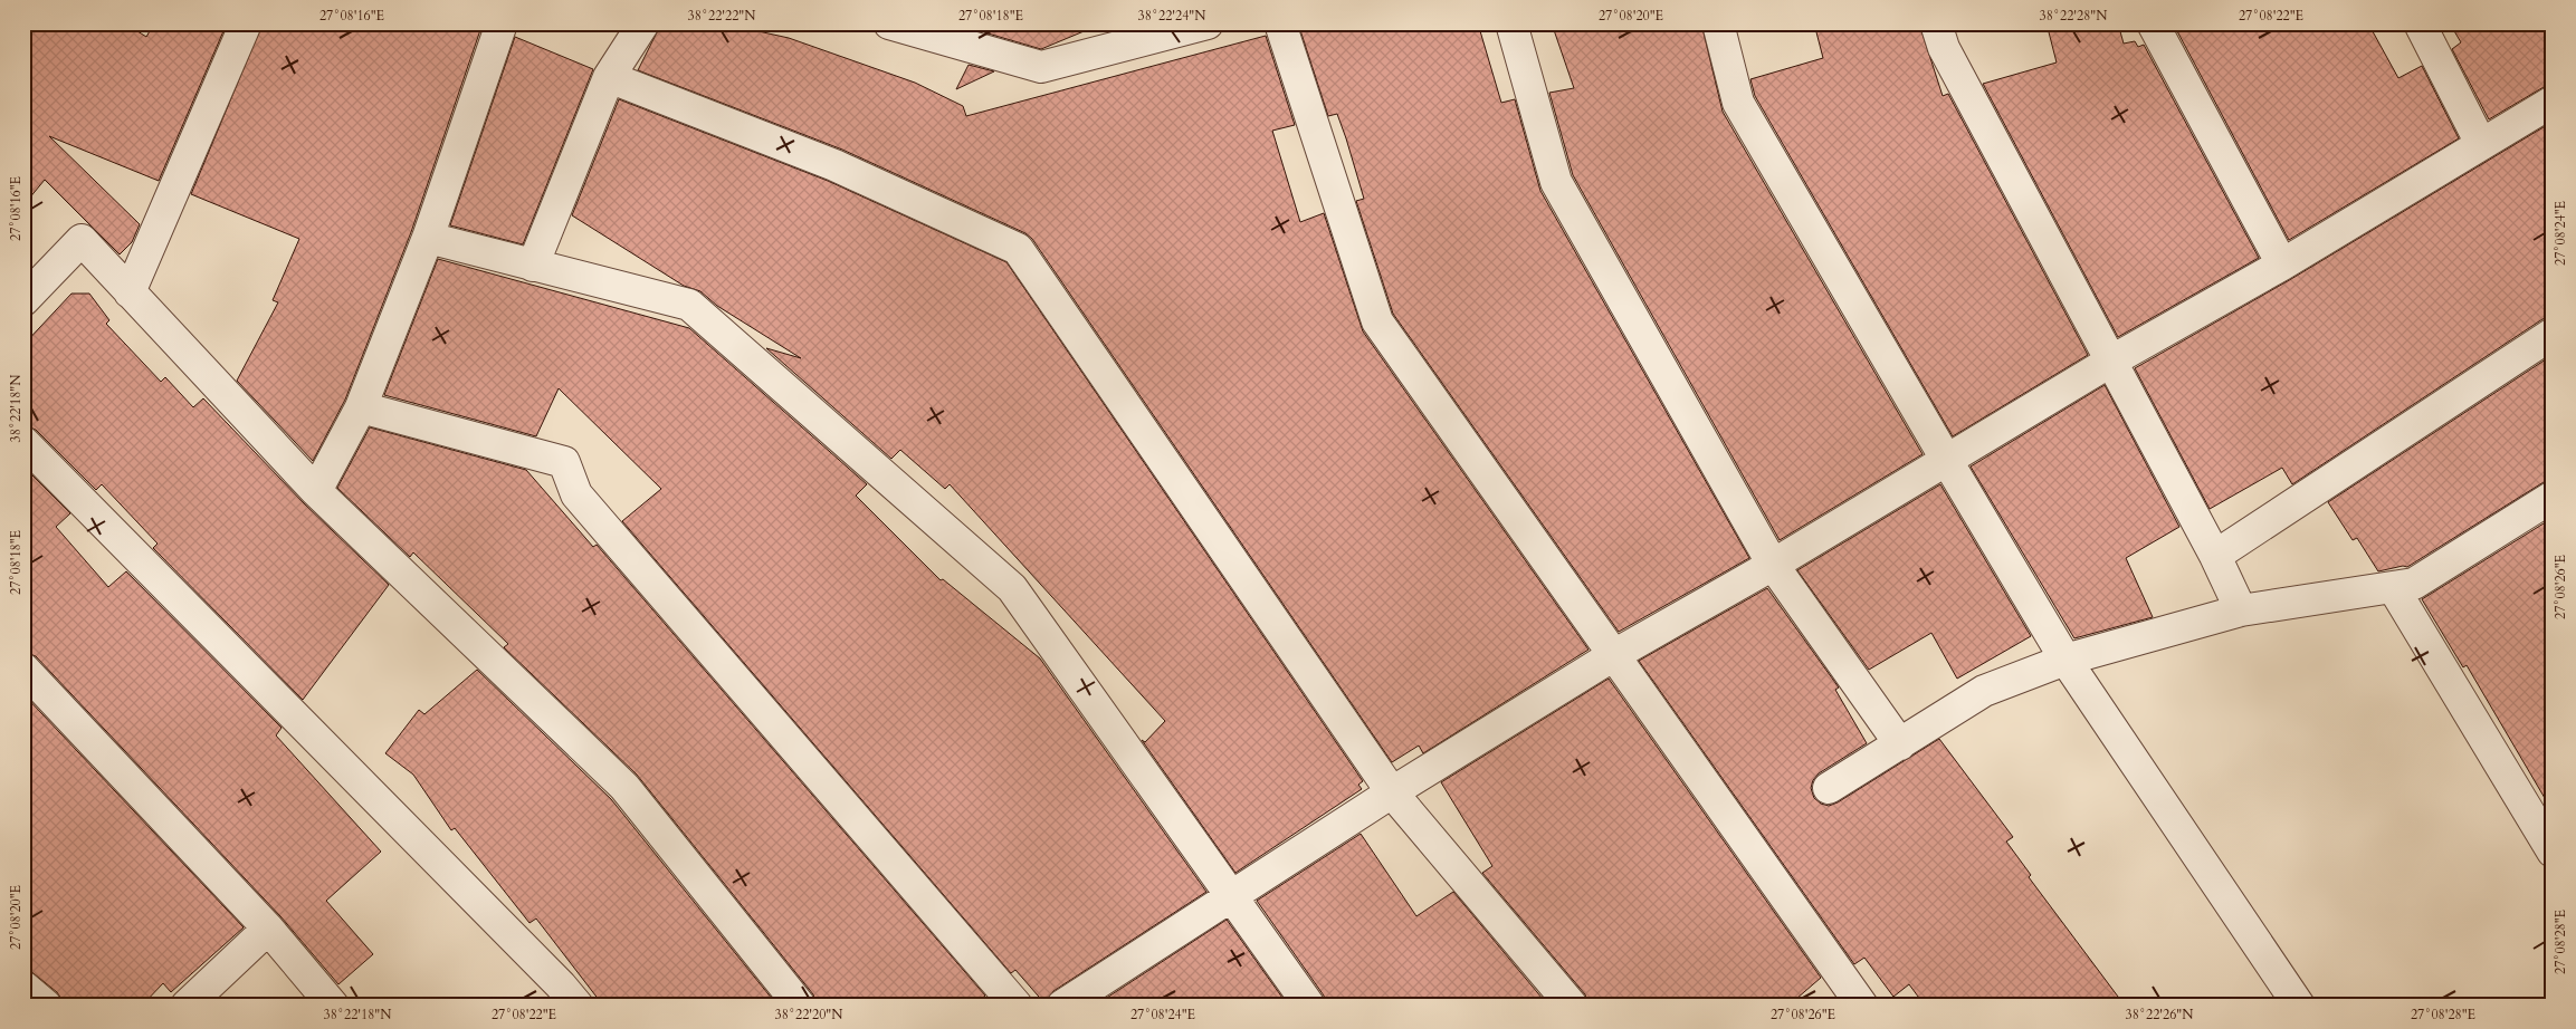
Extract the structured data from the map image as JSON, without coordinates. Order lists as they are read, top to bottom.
{
  "coordinates": [
    "27°08'16\"E",
    "38°22'22\"N",
    "27°08'18\"E",
    "38°22'24\"N",
    "27°08'20\"E",
    "38°22'28\"N",
    "27°08'22\"E",
    "27°08'24\"E",
    "38°22'18\"N",
    "27°08'26\"E",
    "27°08'28\"E",
    "38°22'20\"N",
    "38°22'26\"N"
  ]
}
